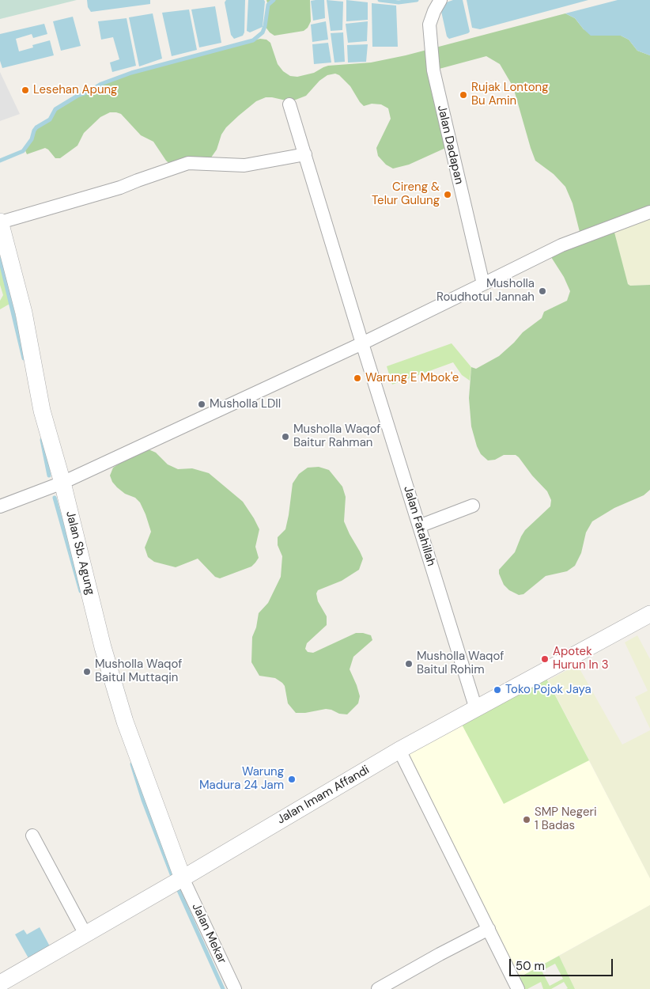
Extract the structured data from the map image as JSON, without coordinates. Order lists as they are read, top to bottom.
{
  "streets": {
    "street": [
      "Jalan Dadapan",
      "Jalan Fatahillah",
      "Jalan Sb. Agung",
      "Jalan Imam Affandi",
      "Jalan Mekar"
    ]
  },
  "crossings": [
    ["Jalan Fatahillah", "Jalan Imam Affandi"],
    ["Jalan Sb. Agung", "Jalan Imam Affandi"],
    ["Jalan Sb. Agung", "Jalan Mekar"],
    ["Jalan Imam Affandi", "Jalan Mekar"]
  ],
  "places": [
    "Lesehan Apung",
    "Rujak Lontong Bu Amin",
    "Cireng & Telur Gulung",
    "Musholla Roudhotul Jannah",
    "Warung E Mbok'e",
    "Musholla LDII",
    "Musholla Waqof Baitur Rahman",
    "Apotek Hurun In 3",
    "Musholla Waqof Baitul Rohim",
    "Musholla Waqof Baitul Muttaqin",
    "Toko Pojok Jaya",
    "Warung Madura 24 Jam",
    "SMP Negeri 1 Badas"
  ],
  "scale_bar": "50 m"
}
